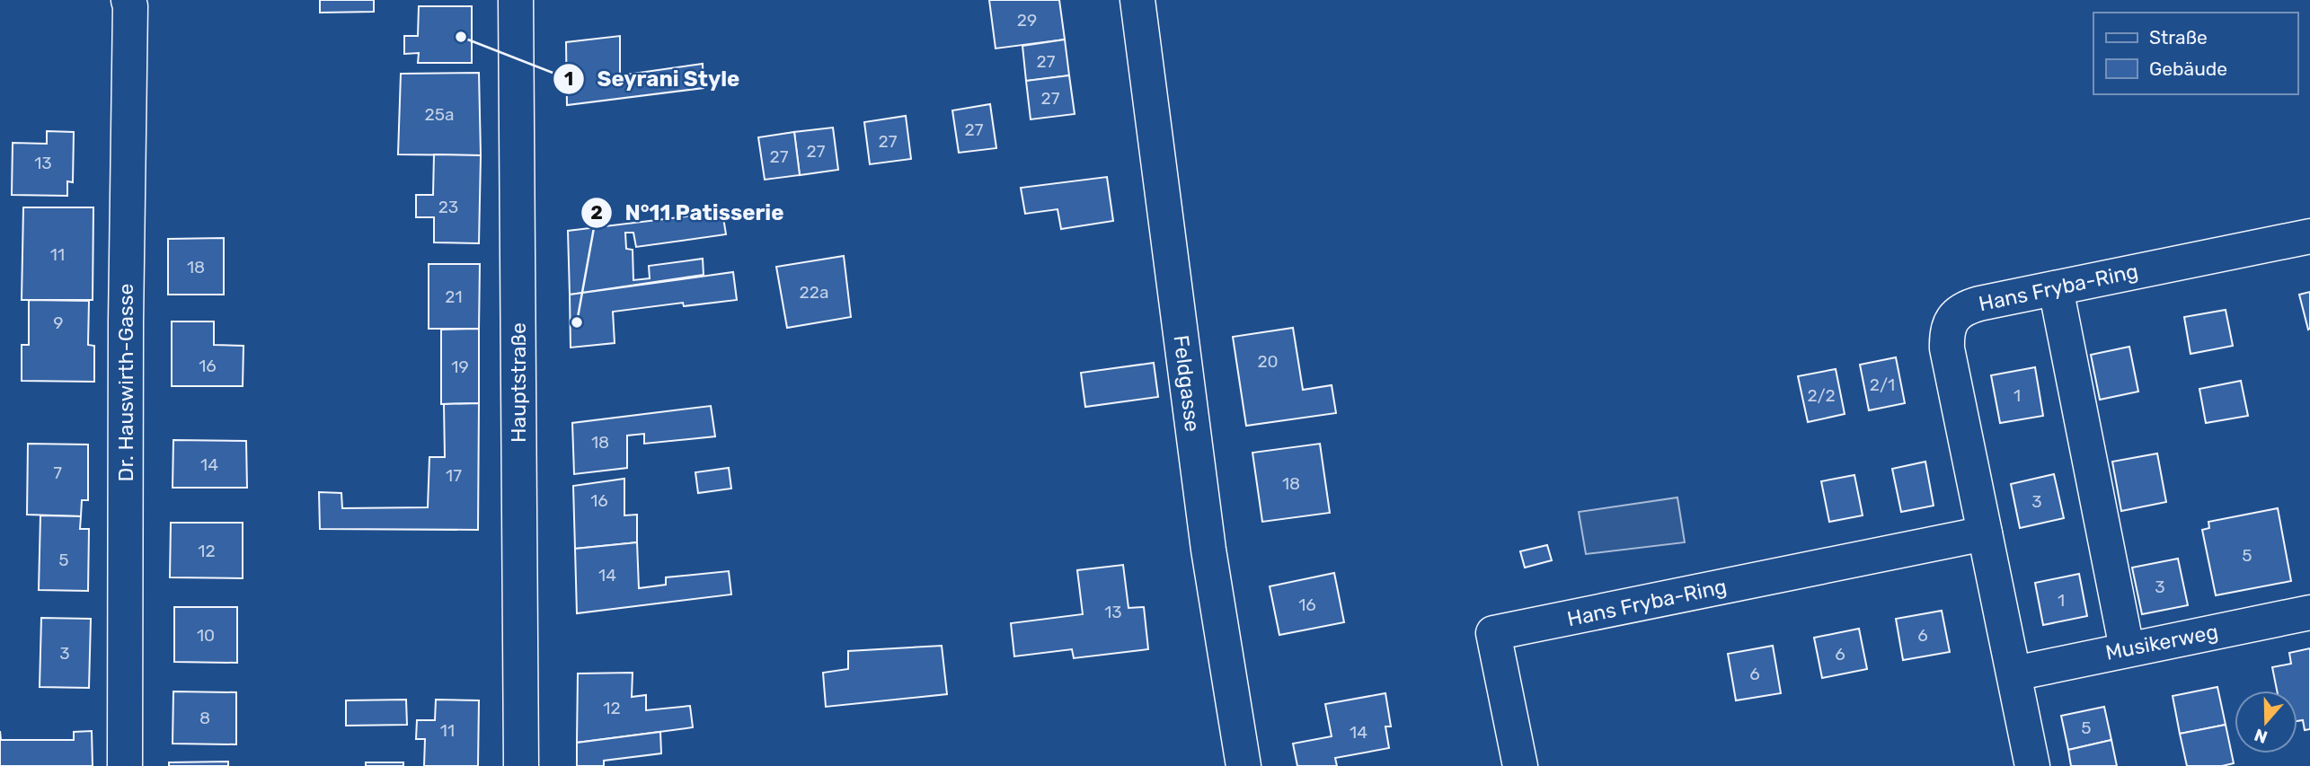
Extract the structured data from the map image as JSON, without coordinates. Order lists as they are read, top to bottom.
{
  "streets": {
    "street": [
      "Hans Fryba-Ring",
      "Dr. Hauswirth-Gasse",
      "Hauptstraße",
      "Feldgasse",
      "Musikerweg"
    ]
  },
  "crossings": [
    ["Hans Fryba-Ring", "Musikerweg"]
  ],
  "places": ["Seyrani Style", "N°11 Patisserie"],
  "house_numbers": [
    "29",
    "27",
    "27",
    "25a",
    "27",
    "27",
    "27",
    "27",
    "13",
    "23",
    "11",
    "18",
    "22a",
    "21",
    "9",
    "20",
    "16",
    "19",
    "2/1",
    "2/2",
    "1",
    "18",
    "14",
    "7",
    "17",
    "18",
    "16",
    "3",
    "12",
    "5",
    "5",
    "14",
    "3",
    "1",
    "16",
    "13",
    "10",
    "6",
    "3",
    "6",
    "6",
    "12",
    "8",
    "5",
    "11",
    "14"
  ],
  "legend": ["Straße", "Gebäude"],
  "north": "bottom"
}
